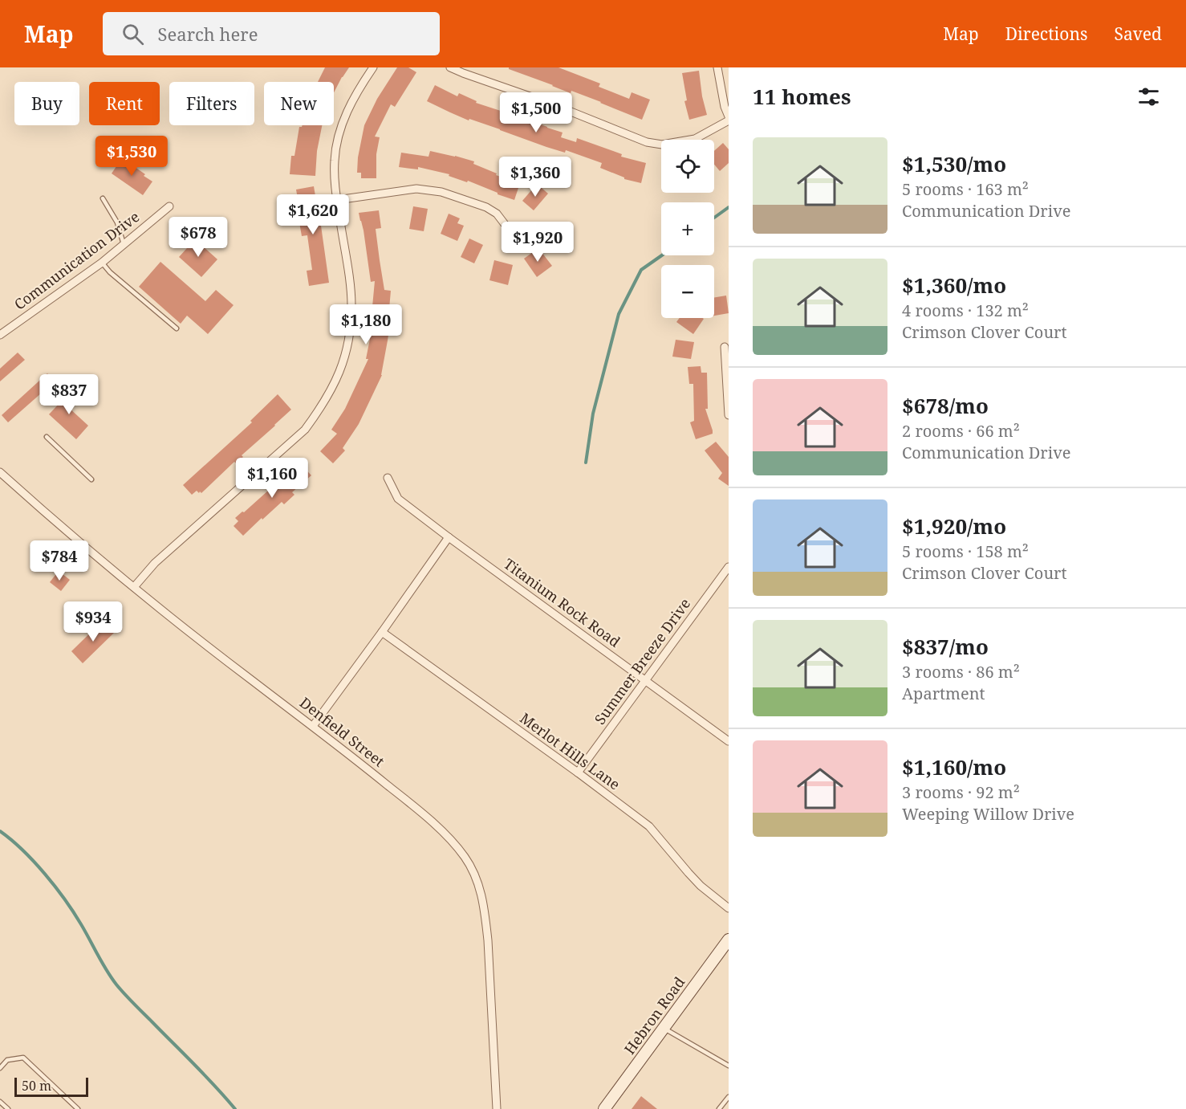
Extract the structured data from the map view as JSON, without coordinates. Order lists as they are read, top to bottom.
{
  "streets": {
    "street": [
      "Communication Drive",
      "Titanium Rock Road",
      "Summer Breeze Drive",
      "Denfield Street",
      "Merlot Hills Lane",
      "Hebron Road"
    ]
  },
  "crossings": [
    ["Titanium Rock Road", "Summer Breeze Drive"],
    ["Summer Breeze Drive", "Merlot Hills Lane"]
  ],
  "scale_bar": "50 m",
  "page": {
    "header": "Map",
    "search": "Search here",
    "nav": ["Map", "Directions", "Saved"],
    "heading": "11 homes",
    "chip": [
      "Buy",
      "Rent",
      "Filters",
      "New"
    ],
    "price": [
      "$1,500",
      "$1,530",
      "$1,360",
      "$1,620",
      "$678",
      "$1,920",
      "$1,180",
      "$837",
      "$1,160",
      "$784",
      "$934"
    ],
    "list": [
      {
        "name": "$1,530/mo",
        "note": "5 rooms · 163 m² · Communication Drive"
      },
      {
        "name": "$1,360/mo",
        "note": "4 rooms · 132 m² · Crimson Clover Court"
      },
      {
        "name": "$678/mo",
        "note": "2 rooms · 66 m² · Communication Drive"
      },
      {
        "name": "$1,920/mo",
        "note": "5 rooms · 158 m² · Crimson Clover Court"
      },
      {
        "name": "$837/mo",
        "note": "3 rooms · 86 m² · Apartment"
      },
      {
        "name": "$1,160/mo",
        "note": "3 rooms · 92 m² · Weeping Willow Drive"
      }
    ],
    "map_buttons": ["+", "−"],
    "scale": "50 m"
  }
}
